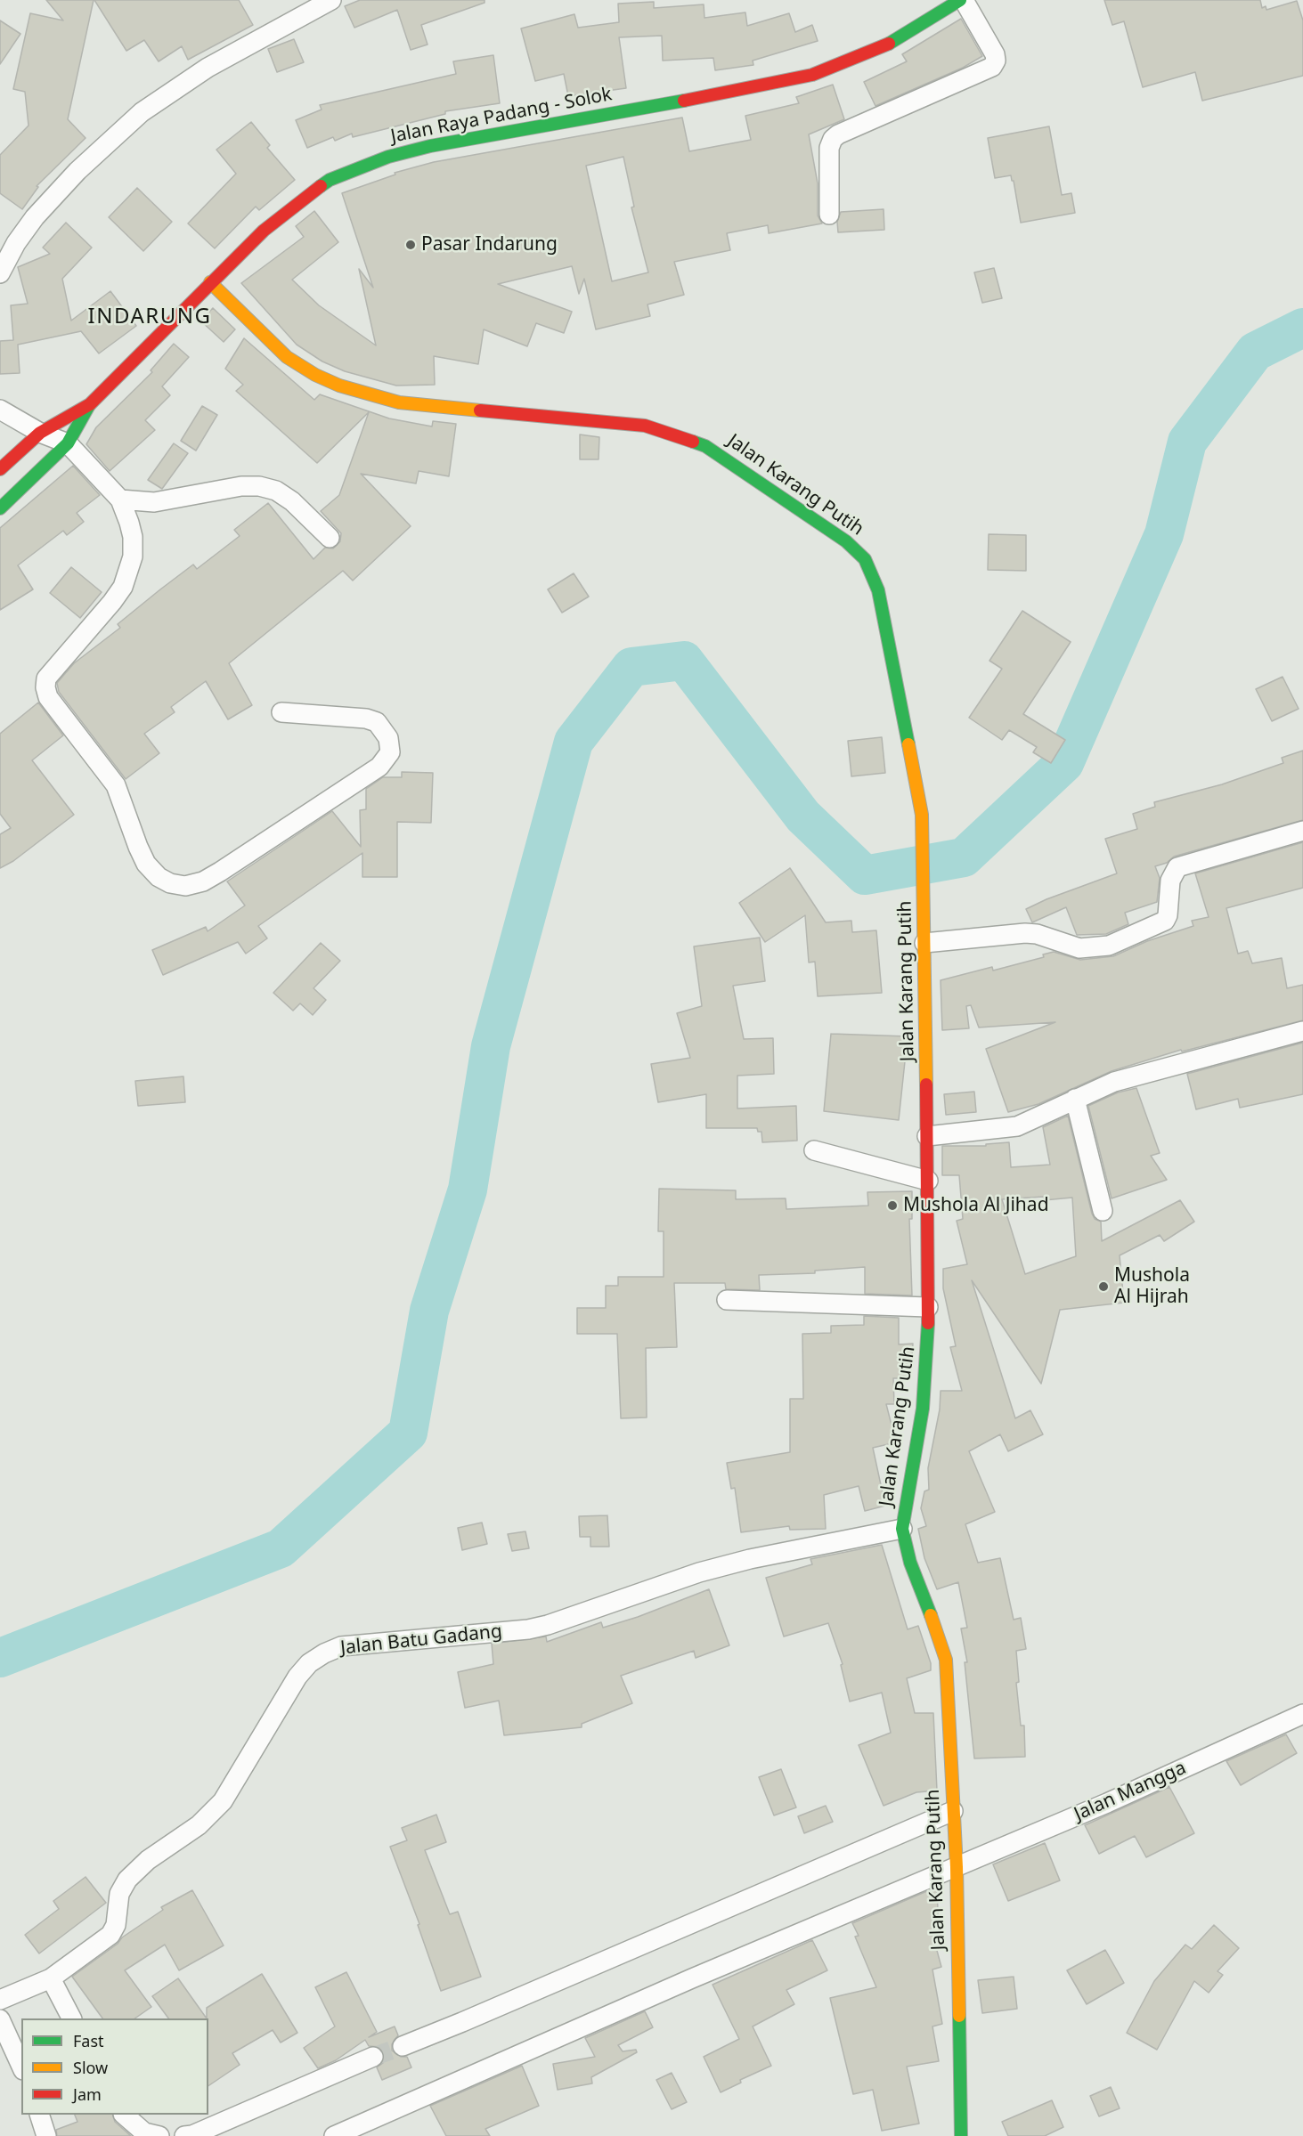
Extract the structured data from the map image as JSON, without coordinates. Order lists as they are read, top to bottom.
{
  "streets": {
    "main road": ["Jalan Raya Padang - Solok", "Jalan Karang Putih"],
    "street": ["Jalan Batu Gadang", "Jalan Mangga"]
  },
  "crossings": [
    ["Jalan Raya Padang - Solok", "Jalan Karang Putih"],
    ["Jalan Karang Putih", "Jalan Batu Gadang"],
    ["Jalan Karang Putih", "Jalan Mangga"]
  ],
  "districts": ["INDARUNG"],
  "places": ["Pasar Indarung", "Mushola Al Jihad", "Mushola Al Hijrah"],
  "legend": ["Fast", "Slow", "Jam"]
}
